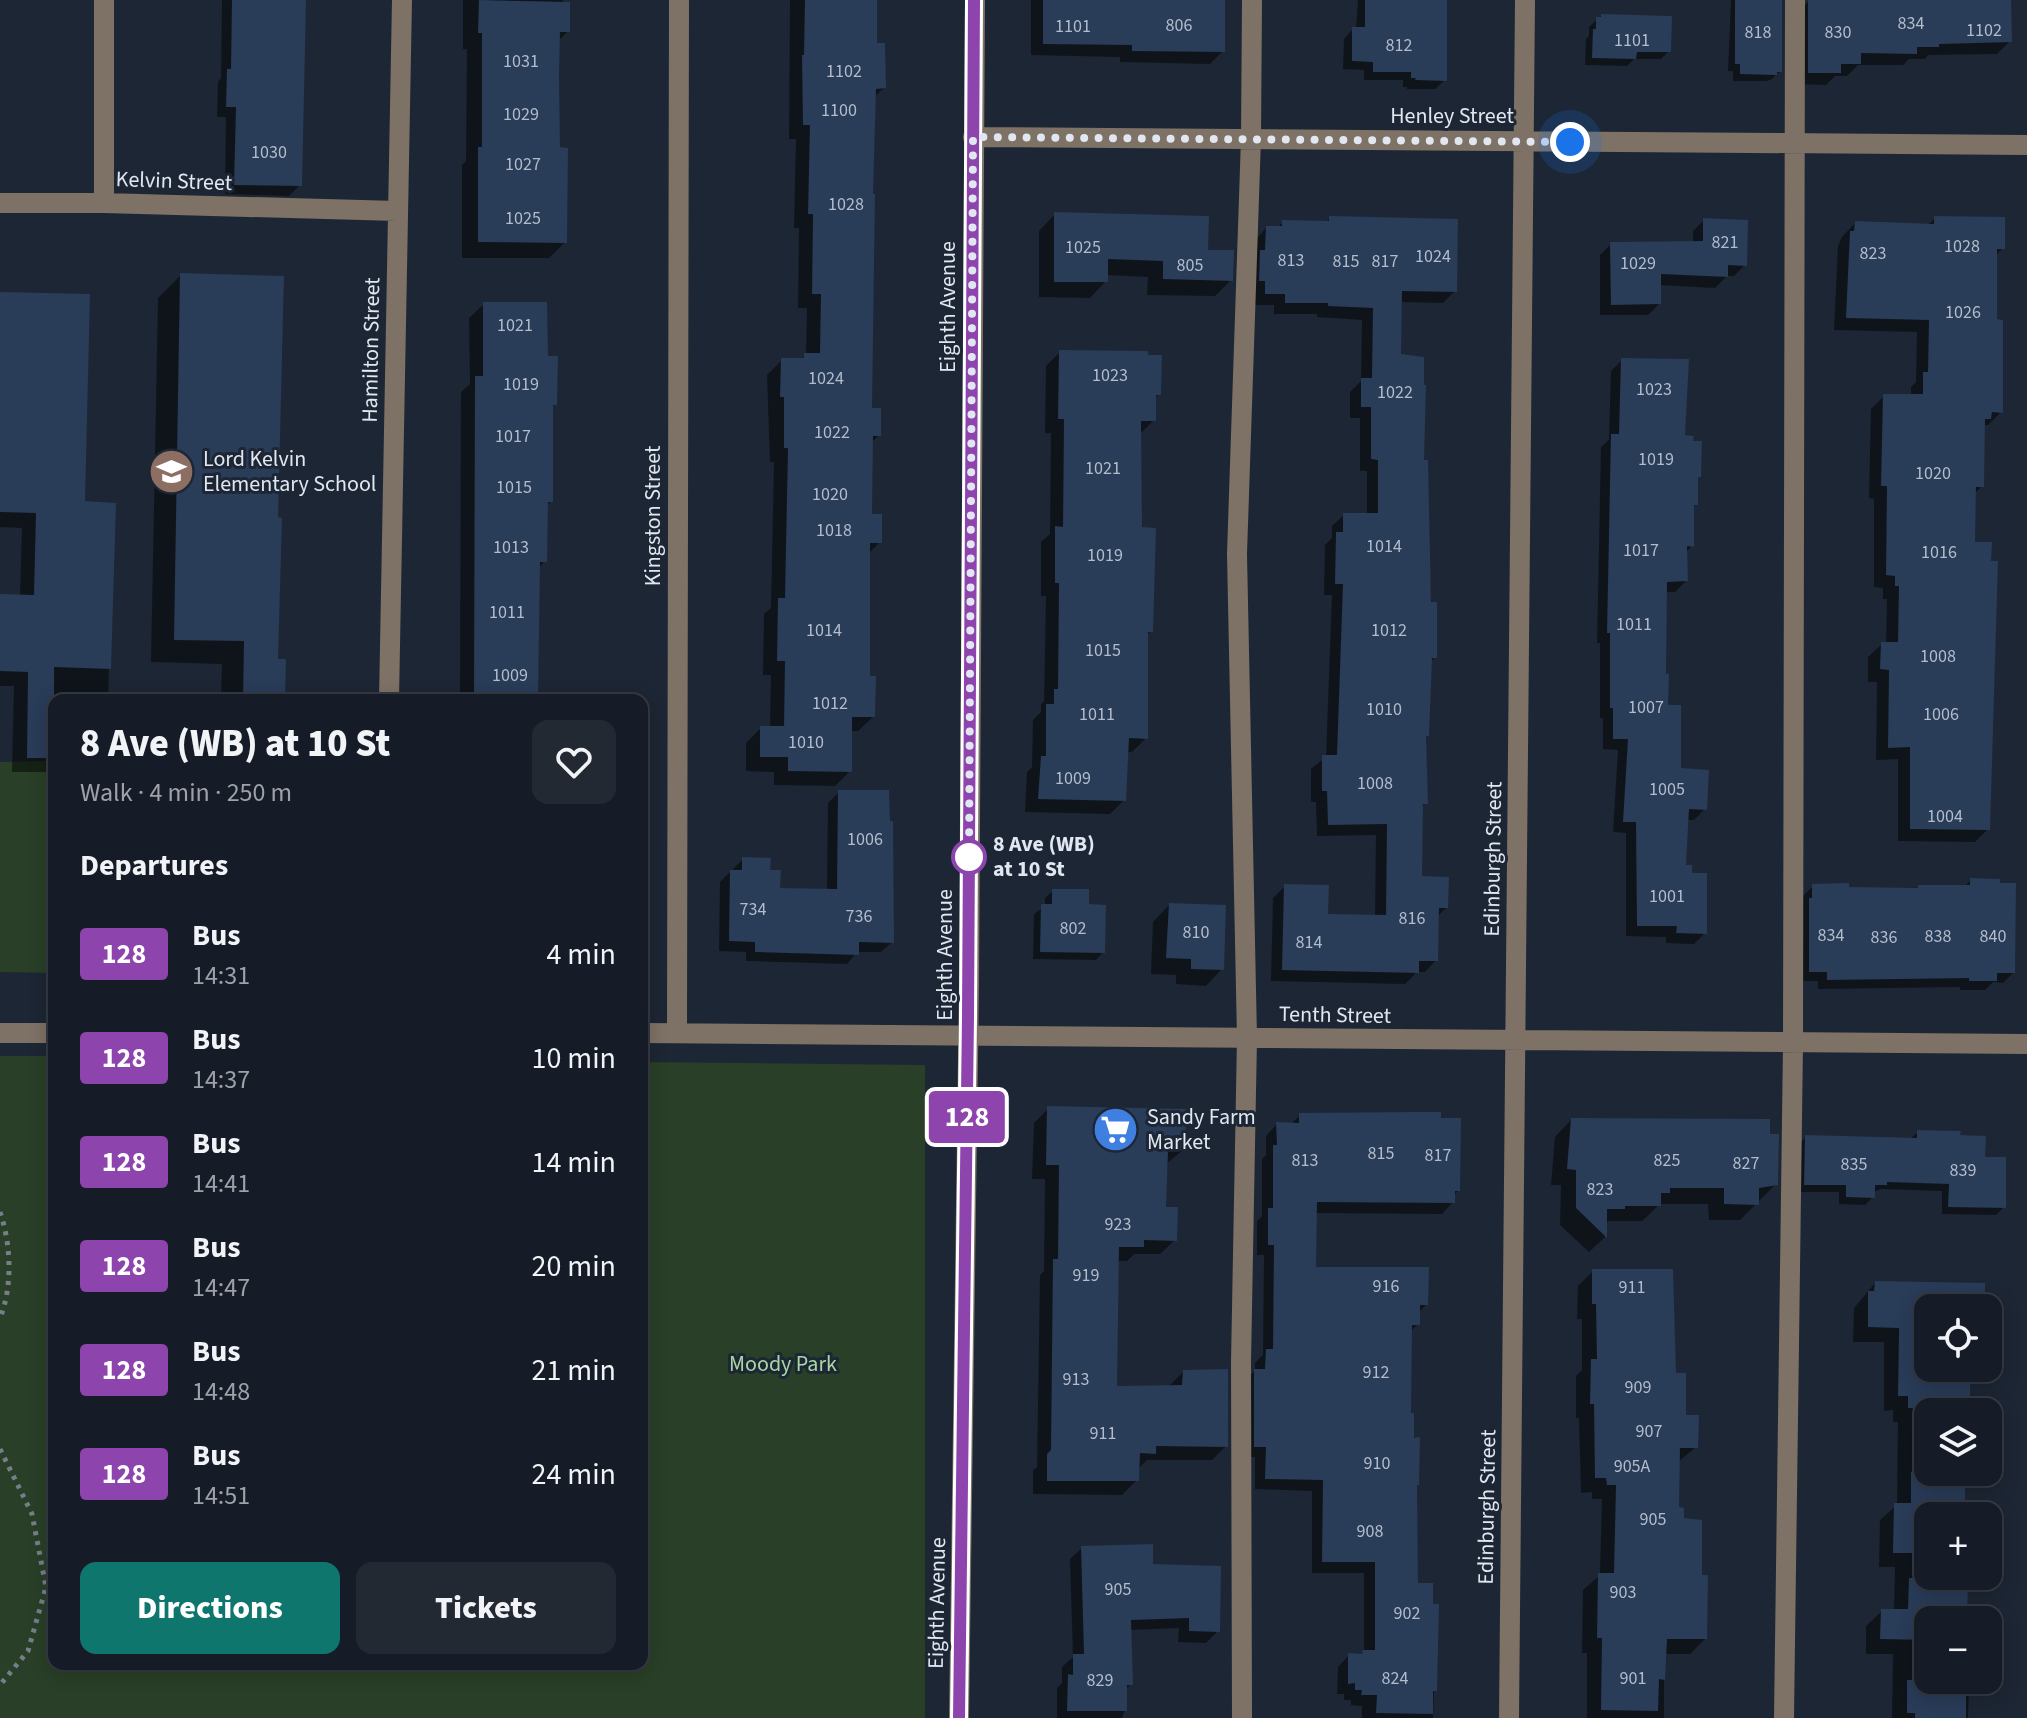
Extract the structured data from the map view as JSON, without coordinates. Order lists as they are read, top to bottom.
{
  "streets": {
    "street": [
      "Henley Street",
      "Kelvin Street",
      "Eighth Avenue",
      "Hamilton Street",
      "Kingston Street",
      "Edinburgh Street",
      "Tenth Street"
    ]
  },
  "crossings": [
    ["Henley Street", "Eighth Avenue"],
    ["Henley Street", "Edinburgh Street"],
    ["Kelvin Street", "Hamilton Street"],
    ["Eighth Avenue", "Tenth Street"],
    ["Kingston Street", "Tenth Street"],
    ["Edinburgh Street", "Tenth Street"]
  ],
  "parks": ["Moody Park"],
  "places": {
    "school or university": ["Lord Kelvin Elementary School"],
    "other": ["8 Ave (WB) at 10 St"],
    "supermarket": ["Sandy Farm Market"]
  },
  "lines": ["bus line 128"],
  "house_numbers": [
    "834",
    "806",
    "1101",
    "1102",
    "818",
    "830",
    "1101",
    "812",
    "1031",
    "1102",
    "1100",
    "1029",
    "1030",
    "1027",
    "1028",
    "1025",
    "821",
    "1028",
    "1025",
    "823",
    "1024",
    "813",
    "815",
    "817",
    "1029",
    "805",
    "1026",
    "1021",
    "1023",
    "1024",
    "1019",
    "1023",
    "1022",
    "1022",
    "1017",
    "1019",
    "1021",
    "1020",
    "1015",
    "1020",
    "1018",
    "1014",
    "1013",
    "1017",
    "1016",
    "1019",
    "1011",
    "1011",
    "1014",
    "1012",
    "1015",
    "1008",
    "1009",
    "1012",
    "1007",
    "1010",
    "1011",
    "1006",
    "1010",
    "1009",
    "1008",
    "1005",
    "1004",
    "1006",
    "1001",
    "734",
    "736",
    "816",
    "802",
    "810",
    "834",
    "838",
    "840",
    "836",
    "814",
    "815",
    "817",
    "813",
    "825",
    "827",
    "835",
    "839",
    "823",
    "923",
    "919",
    "916",
    "911",
    "912",
    "913",
    "909",
    "907",
    "911",
    "910",
    "905A",
    "905",
    "908",
    "905",
    "903",
    "902",
    "824",
    "901",
    "829"
  ],
  "page": {
    "on_map": "128",
    "heading": [
      ["8 Ave (WB) at 10 St", "Walk · 4 min · 250 m"],
      "Departures"
    ],
    "list": [
      {
        "mark": "128",
        "name": "Bus",
        "note": "14:31",
        "value": "4 min"
      },
      {
        "mark": "128",
        "name": "Bus",
        "note": "14:37",
        "value": "10 min"
      },
      {
        "mark": "128",
        "name": "Bus",
        "note": "14:41",
        "value": "14 min"
      },
      {
        "mark": "128",
        "name": "Bus",
        "note": "14:47",
        "value": "20 min"
      },
      {
        "mark": "128",
        "name": "Bus",
        "note": "14:48",
        "value": "21 min"
      },
      {
        "mark": "128",
        "name": "Bus",
        "note": "14:51",
        "value": "24 min"
      }
    ],
    "map_buttons": ["+", "−"],
    "buttons": ["Directions", "Tickets"]
  }
}
